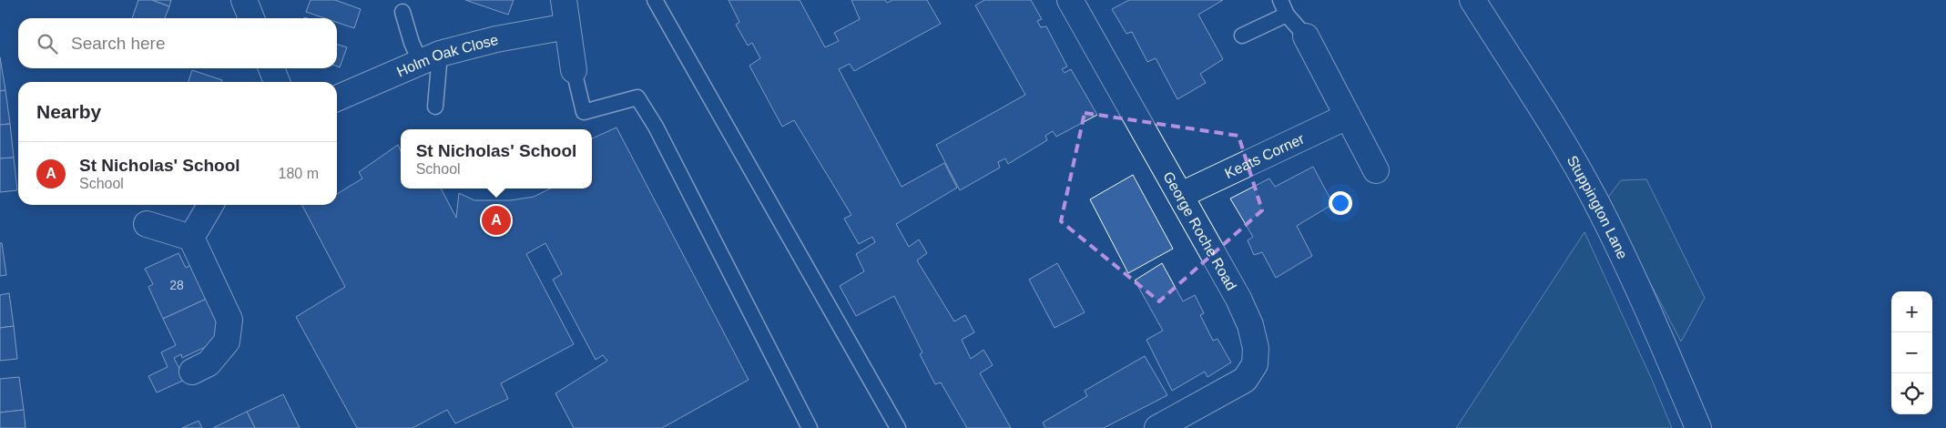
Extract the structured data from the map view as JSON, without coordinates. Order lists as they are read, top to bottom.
{
  "streets": {
    "street": [
      "Holm Oak Close",
      "Keats Corner",
      "Stuppington Lane",
      "George Roche Road"
    ]
  },
  "crossings": [
    ["Keats Corner", "George Roche Road"]
  ],
  "house_numbers": ["28"],
  "page": {
    "search": "Search here",
    "heading": "Nearby",
    "popup": ["St Nicholas' School", "School"],
    "list": [
      {
        "mark": "A",
        "name": "St Nicholas' School",
        "note": "School",
        "value": "180 m"
      }
    ],
    "pins": "A",
    "map_buttons": ["+", "−"]
  }
}
